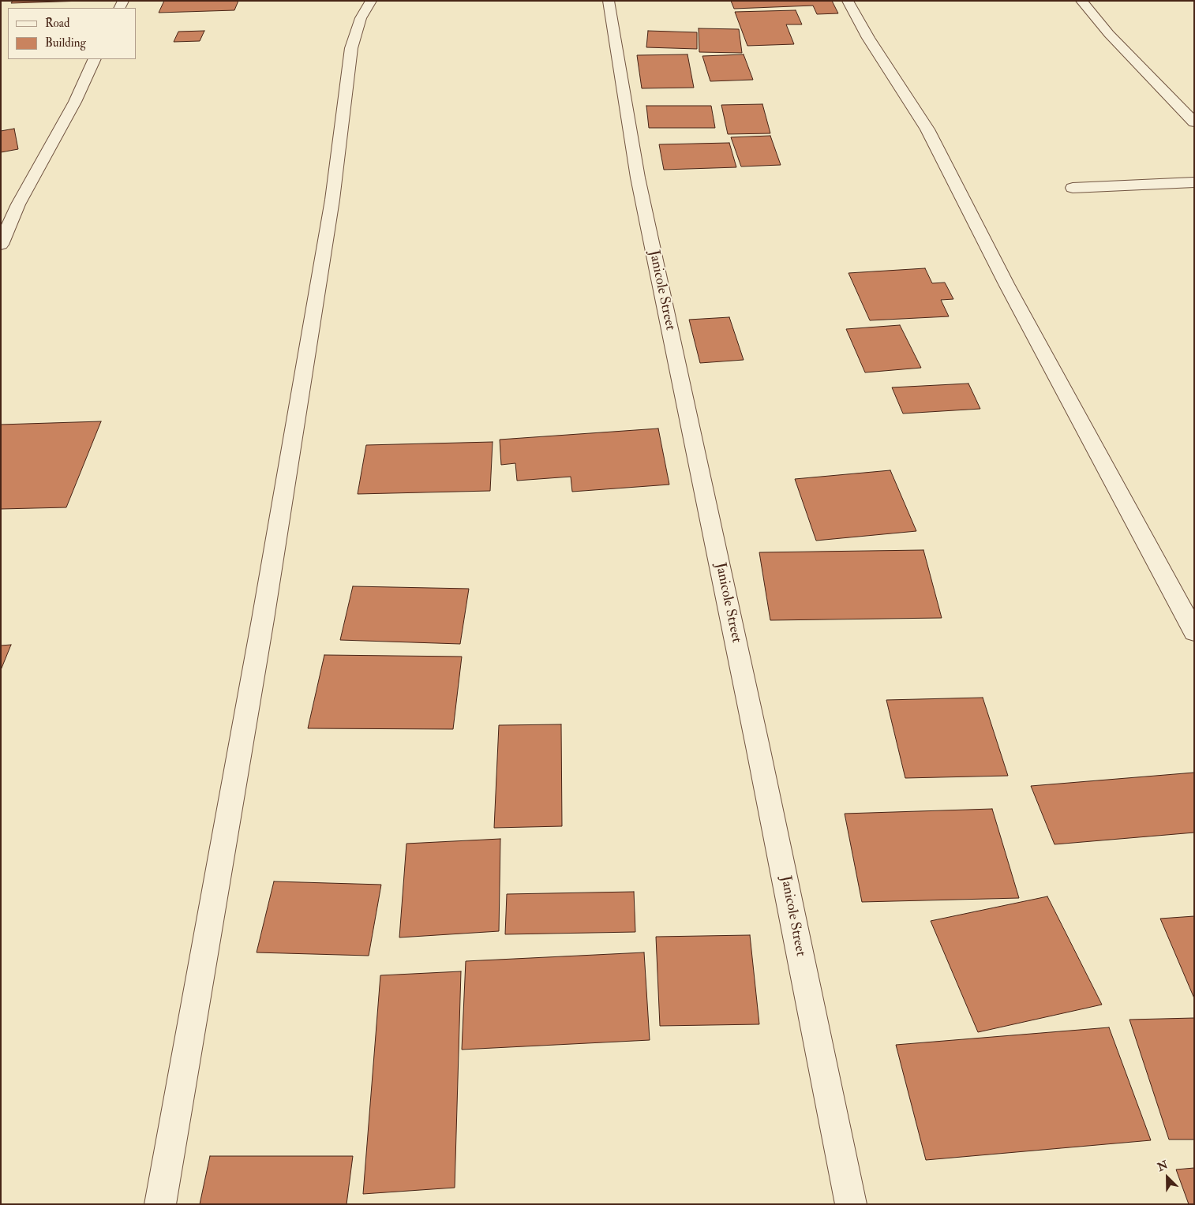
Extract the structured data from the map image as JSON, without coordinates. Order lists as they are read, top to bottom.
{
  "streets": {
    "street": ["Janicole Street"]
  },
  "legend": ["Road", "Building"],
  "north": "top left"
}
